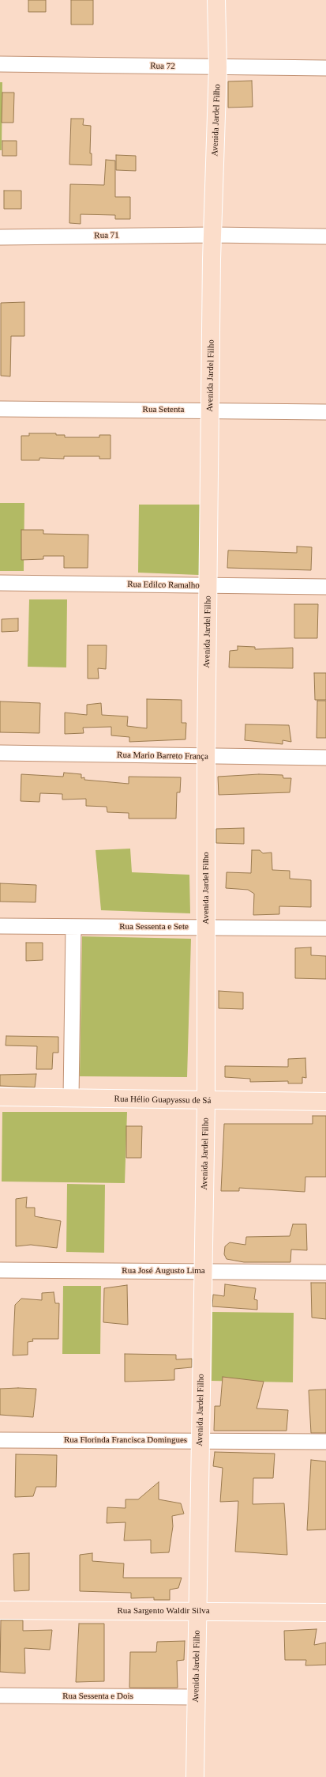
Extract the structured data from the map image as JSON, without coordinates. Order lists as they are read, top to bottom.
{
  "streets": {
    "main road": ["Avenida Jardel Filho", "Rua Hélio Guapyassu de Sá", "Rua Sargento Waldir Silva"],
    "street": [
      "Rua 72",
      "Rua 71",
      "Rua Setenta",
      "Rua Edilco Ramalho",
      "Rua Mario Barreto França",
      "Rua Sessenta e Sete",
      "Rua José Augusto Lima",
      "Rua Florinda Francisca Domingues",
      "Rua Sessenta e Dois"
    ]
  },
  "crossings": [
    ["Rua 72", "Avenida Jardel Filho"],
    ["Avenida Jardel Filho", "Rua 71"],
    ["Avenida Jardel Filho", "Rua Setenta"],
    ["Avenida Jardel Filho", "Rua Edilco Ramalho"],
    ["Avenida Jardel Filho", "Rua Mario Barreto França"],
    ["Avenida Jardel Filho", "Rua Sessenta e Sete"],
    ["Avenida Jardel Filho", "Rua Hélio Guapyassu de Sá"],
    ["Avenida Jardel Filho", "Rua José Augusto Lima"],
    ["Avenida Jardel Filho", "Rua Florinda Francisca Domingues"],
    ["Avenida Jardel Filho", "Rua Sargento Waldir Silva"],
    ["Avenida Jardel Filho", "Rua Sessenta e Dois"]
  ]
}
